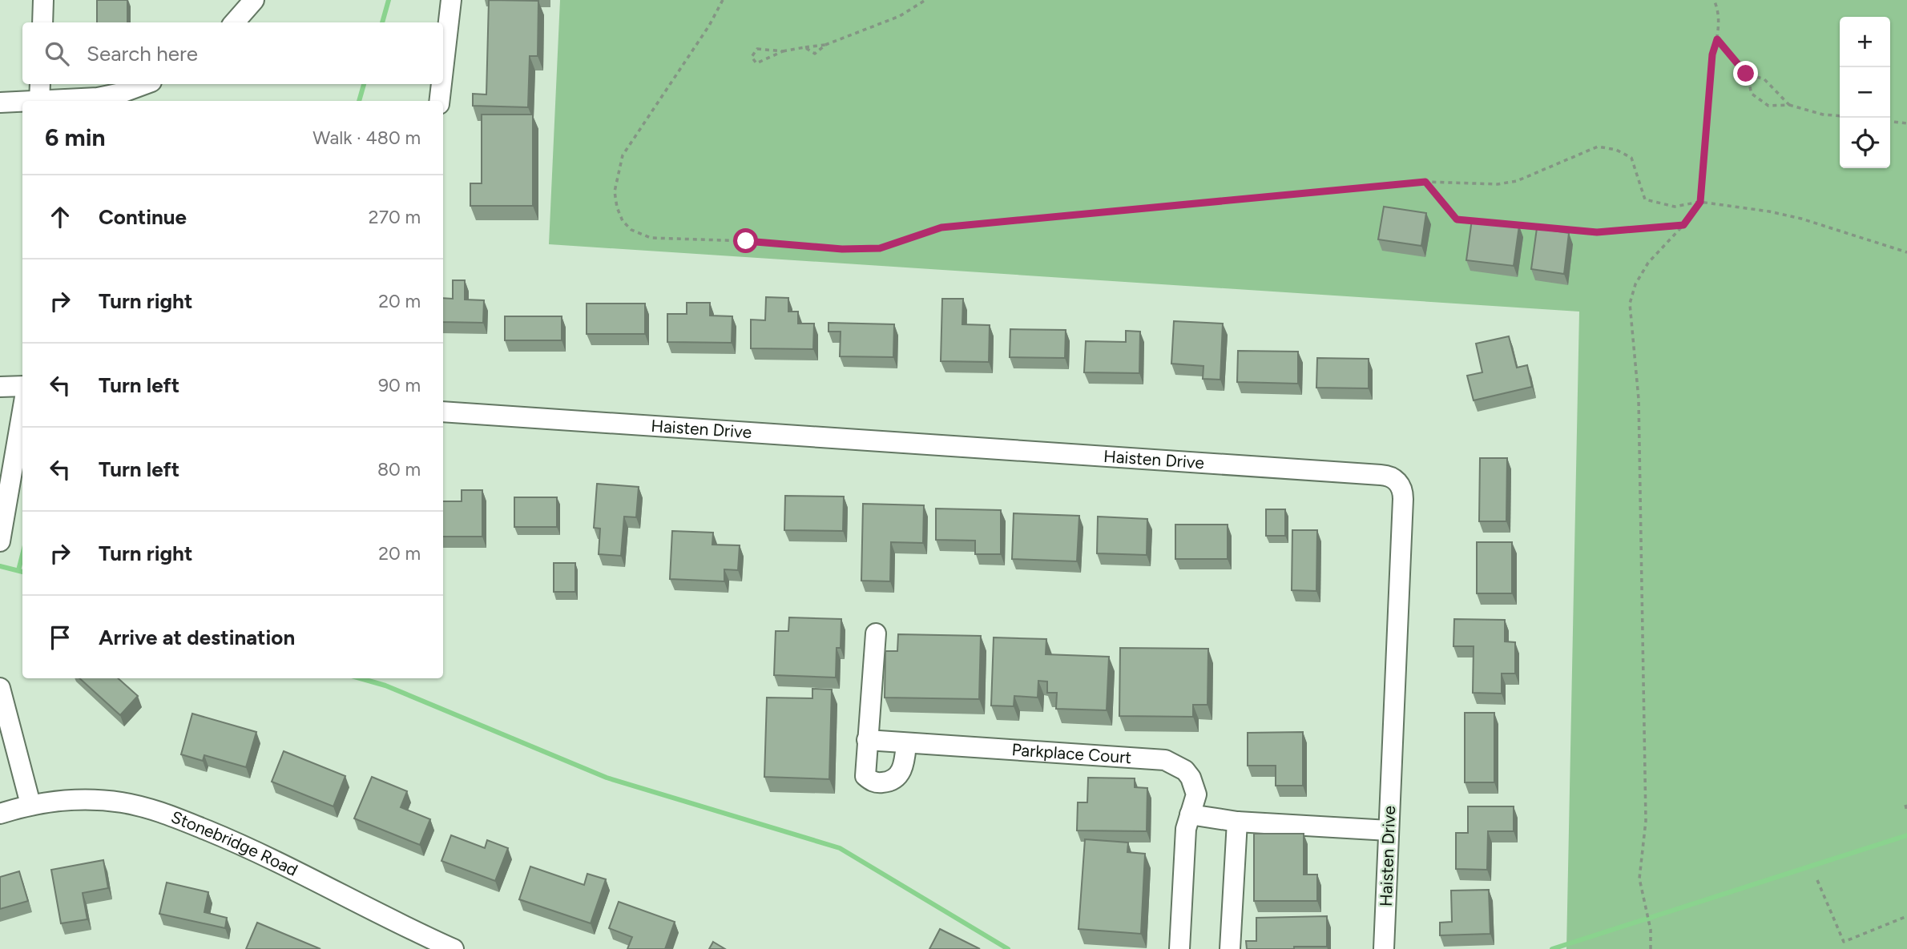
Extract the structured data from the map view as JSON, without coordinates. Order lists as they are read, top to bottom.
{
  "streets": {
    "street": ["Haisten Drive", "Parkplace Court", "Stonebridge Road"]
  },
  "page": {
    "map_buttons": ["+", "−"],
    "search": "Search here",
    "heading": ["6 min", "Walk · 480 m"],
    "list": [
      ["Continue", "270 m"],
      ["Turn right", "20 m"],
      ["Turn left", "90 m"],
      ["Turn left", "80 m"],
      ["Turn right", "20 m"],
      "Arrive at destination"
    ]
  }
}
